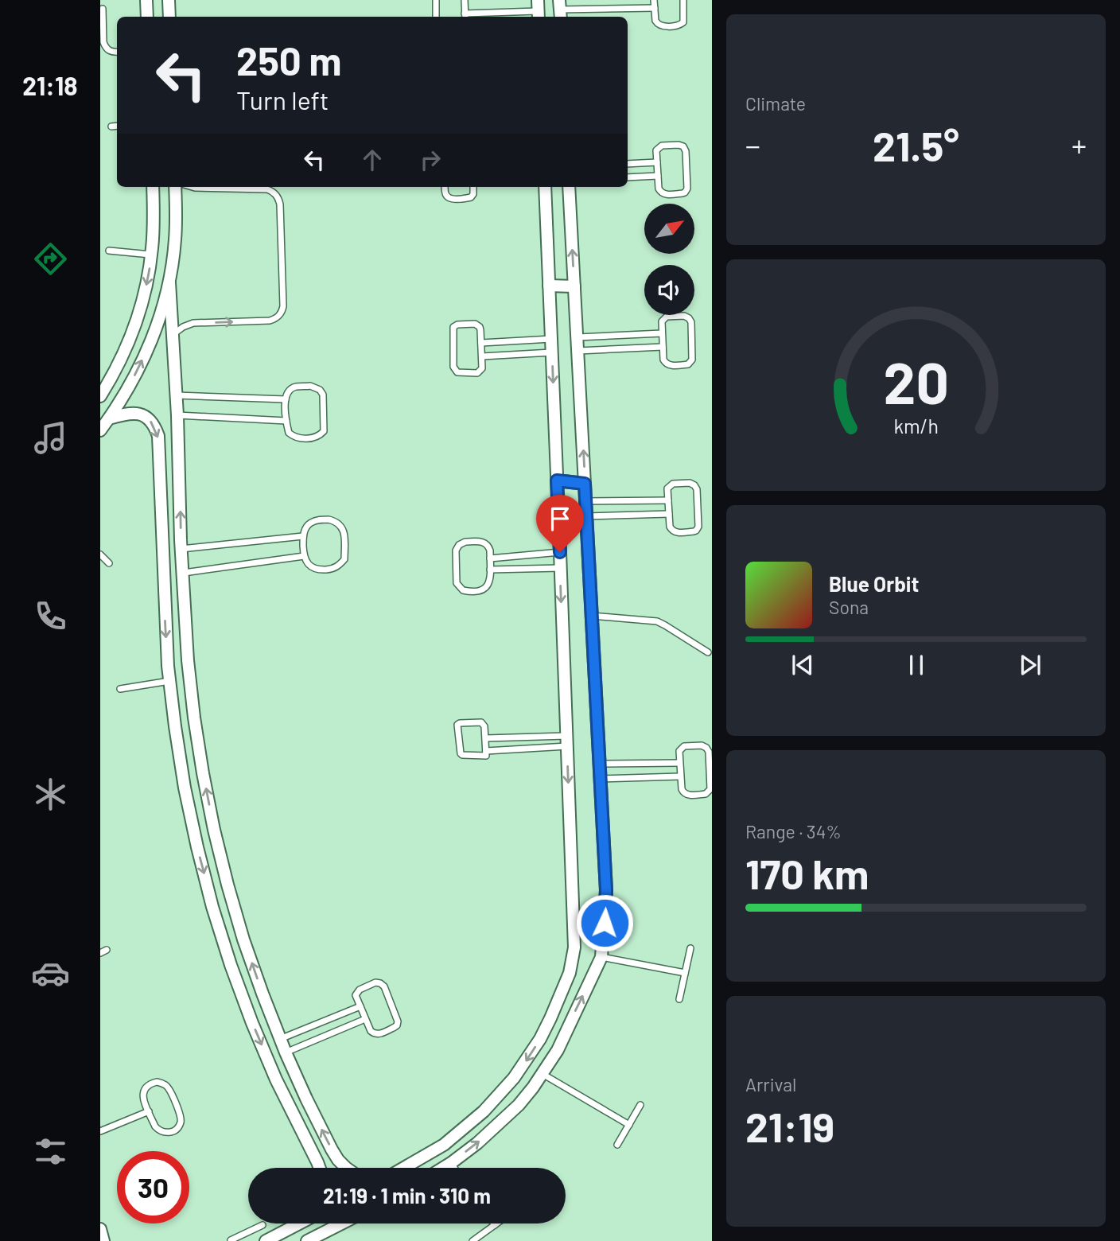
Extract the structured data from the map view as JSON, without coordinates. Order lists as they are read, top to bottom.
{
  "north": "top right",
  "page": {
    "tabs": "21:18",
    "tile": [
      "Climate",
      ["Range · 34%", "170 km"],
      ["Arrival", "21:19"]
    ],
    "turn": ["250 m", "Turn left"],
    "heat": ["−", "21.5°", "+"],
    "song": ["Blue Orbit", "Sona"],
    "limit": "30",
    "trip": "21:19 · 1 min · 310 m",
    "gauge": ["20", "km/h"]
  }
}
